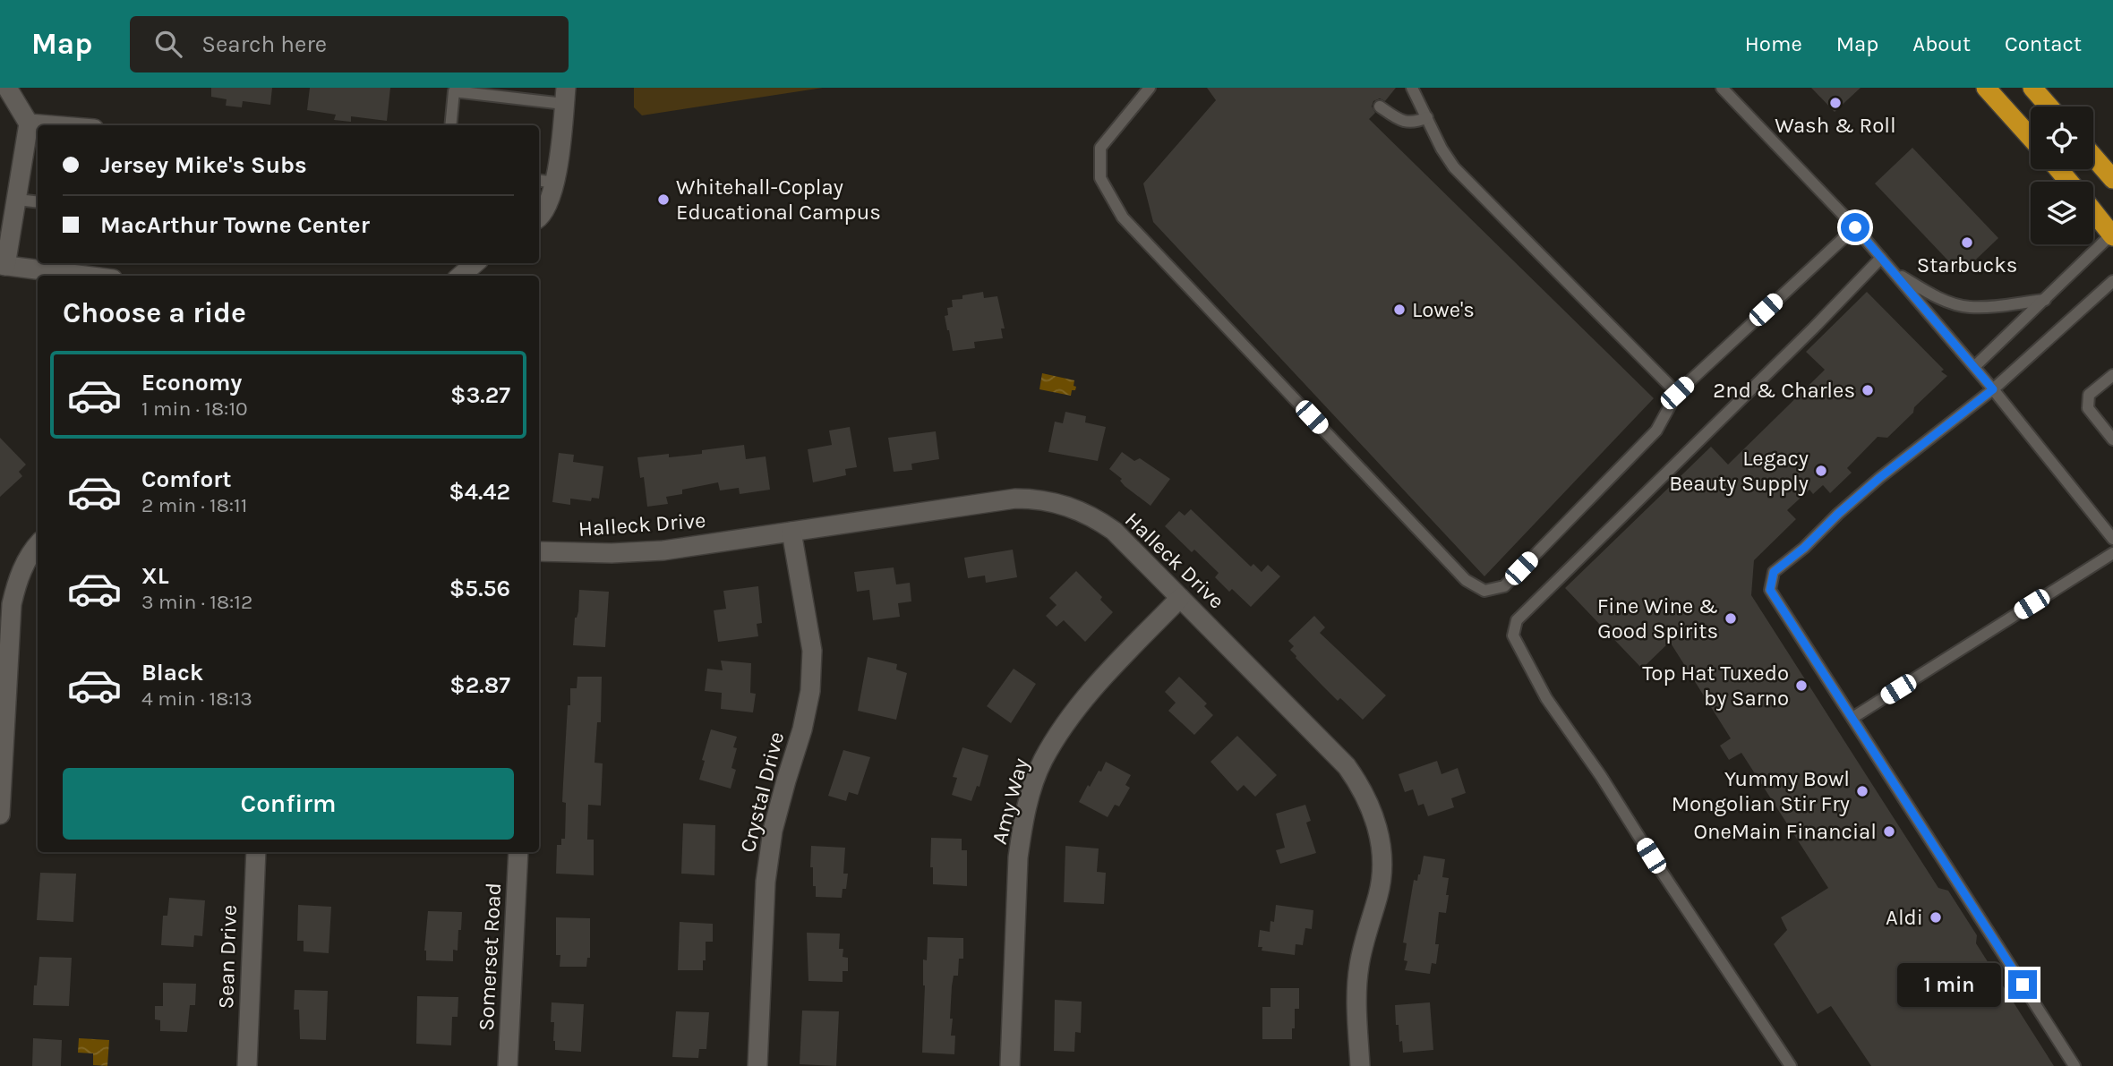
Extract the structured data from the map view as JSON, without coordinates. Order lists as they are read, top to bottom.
{
  "streets": {
    "street": [
      "Halleck Drive",
      "Crystal Drive",
      "Amy Way",
      "Sean Drive",
      "Somerset Road"
    ]
  },
  "crossings": [
    ["Halleck Drive", "Crystal Drive"],
    ["Halleck Drive", "Amy Way"]
  ],
  "places": [
    "Wash & Roll",
    "Whitehall-Coplay Educational Campus",
    "Starbucks",
    "Lowe's",
    "2nd & Charles",
    "Legacy Beauty Supply",
    "Fine Wine & Good Spirits",
    "Top Hat Tuxedo by Sarno",
    "Yummy Bowl Mongolian Stir Fry",
    "OneMain Financial",
    "Aldi"
  ],
  "page": {
    "header": "Map",
    "search": "Search here",
    "nav": [
      "Home",
      "Map",
      "About",
      "Contact"
    ],
    "banner": ["Jersey Mike's Subs", "MacArthur Towne Center"],
    "heading": "Choose a ride",
    "list": [
      {
        "name": "Economy",
        "note": "1 min · 18:10",
        "value": "$3.27"
      },
      {
        "name": "Comfort",
        "note": "2 min · 18:11",
        "value": "$4.42"
      },
      {
        "name": "XL",
        "note": "3 min · 18:12",
        "value": "$5.56"
      },
      {
        "name": "Black",
        "note": "4 min · 18:13",
        "value": "$2.87"
      }
    ],
    "buttons": "Confirm",
    "bubble": "1 min"
  }
}
